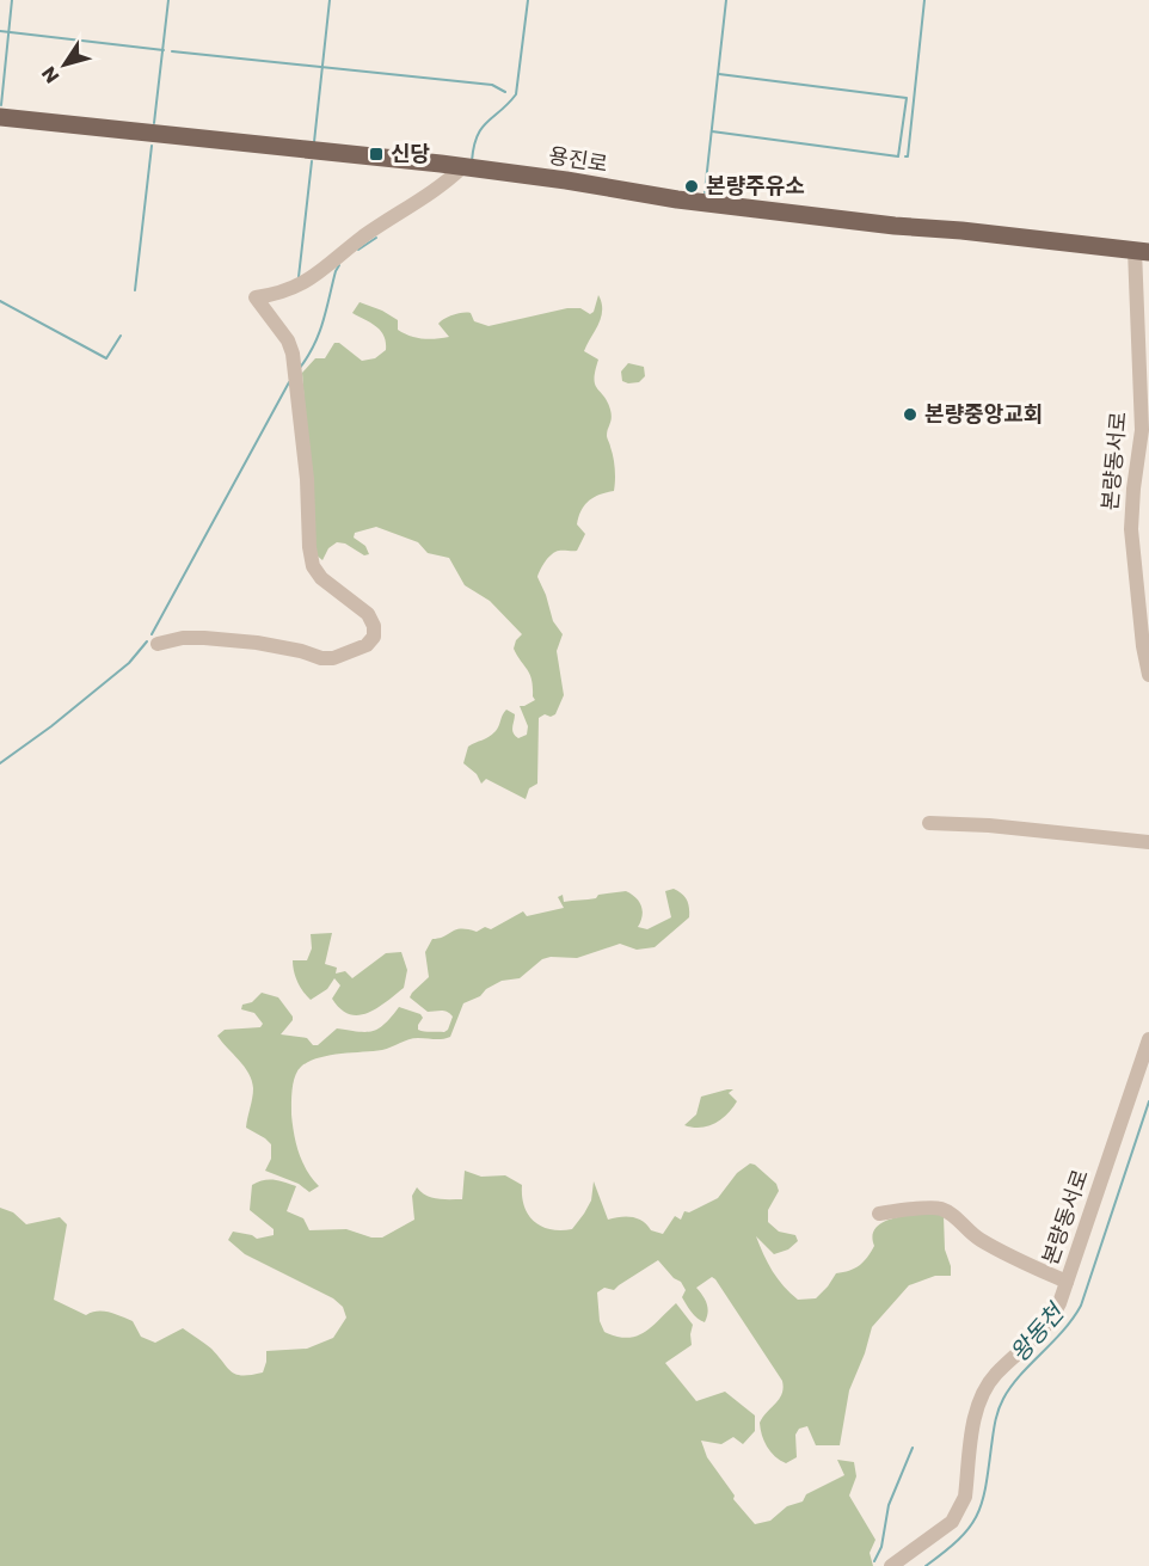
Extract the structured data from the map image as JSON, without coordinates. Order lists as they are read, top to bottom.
{
  "streets": {
    "main road": ["용진로"],
    "street": ["본량동서로"]
  },
  "crossings": [
    ["용진로", "본량동서로"]
  ],
  "water": ["왕동천"],
  "places": {
    "transit": ["신당"],
    "other": ["본량주유소", "본량중앙교회"]
  },
  "north": "bottom left"
}
